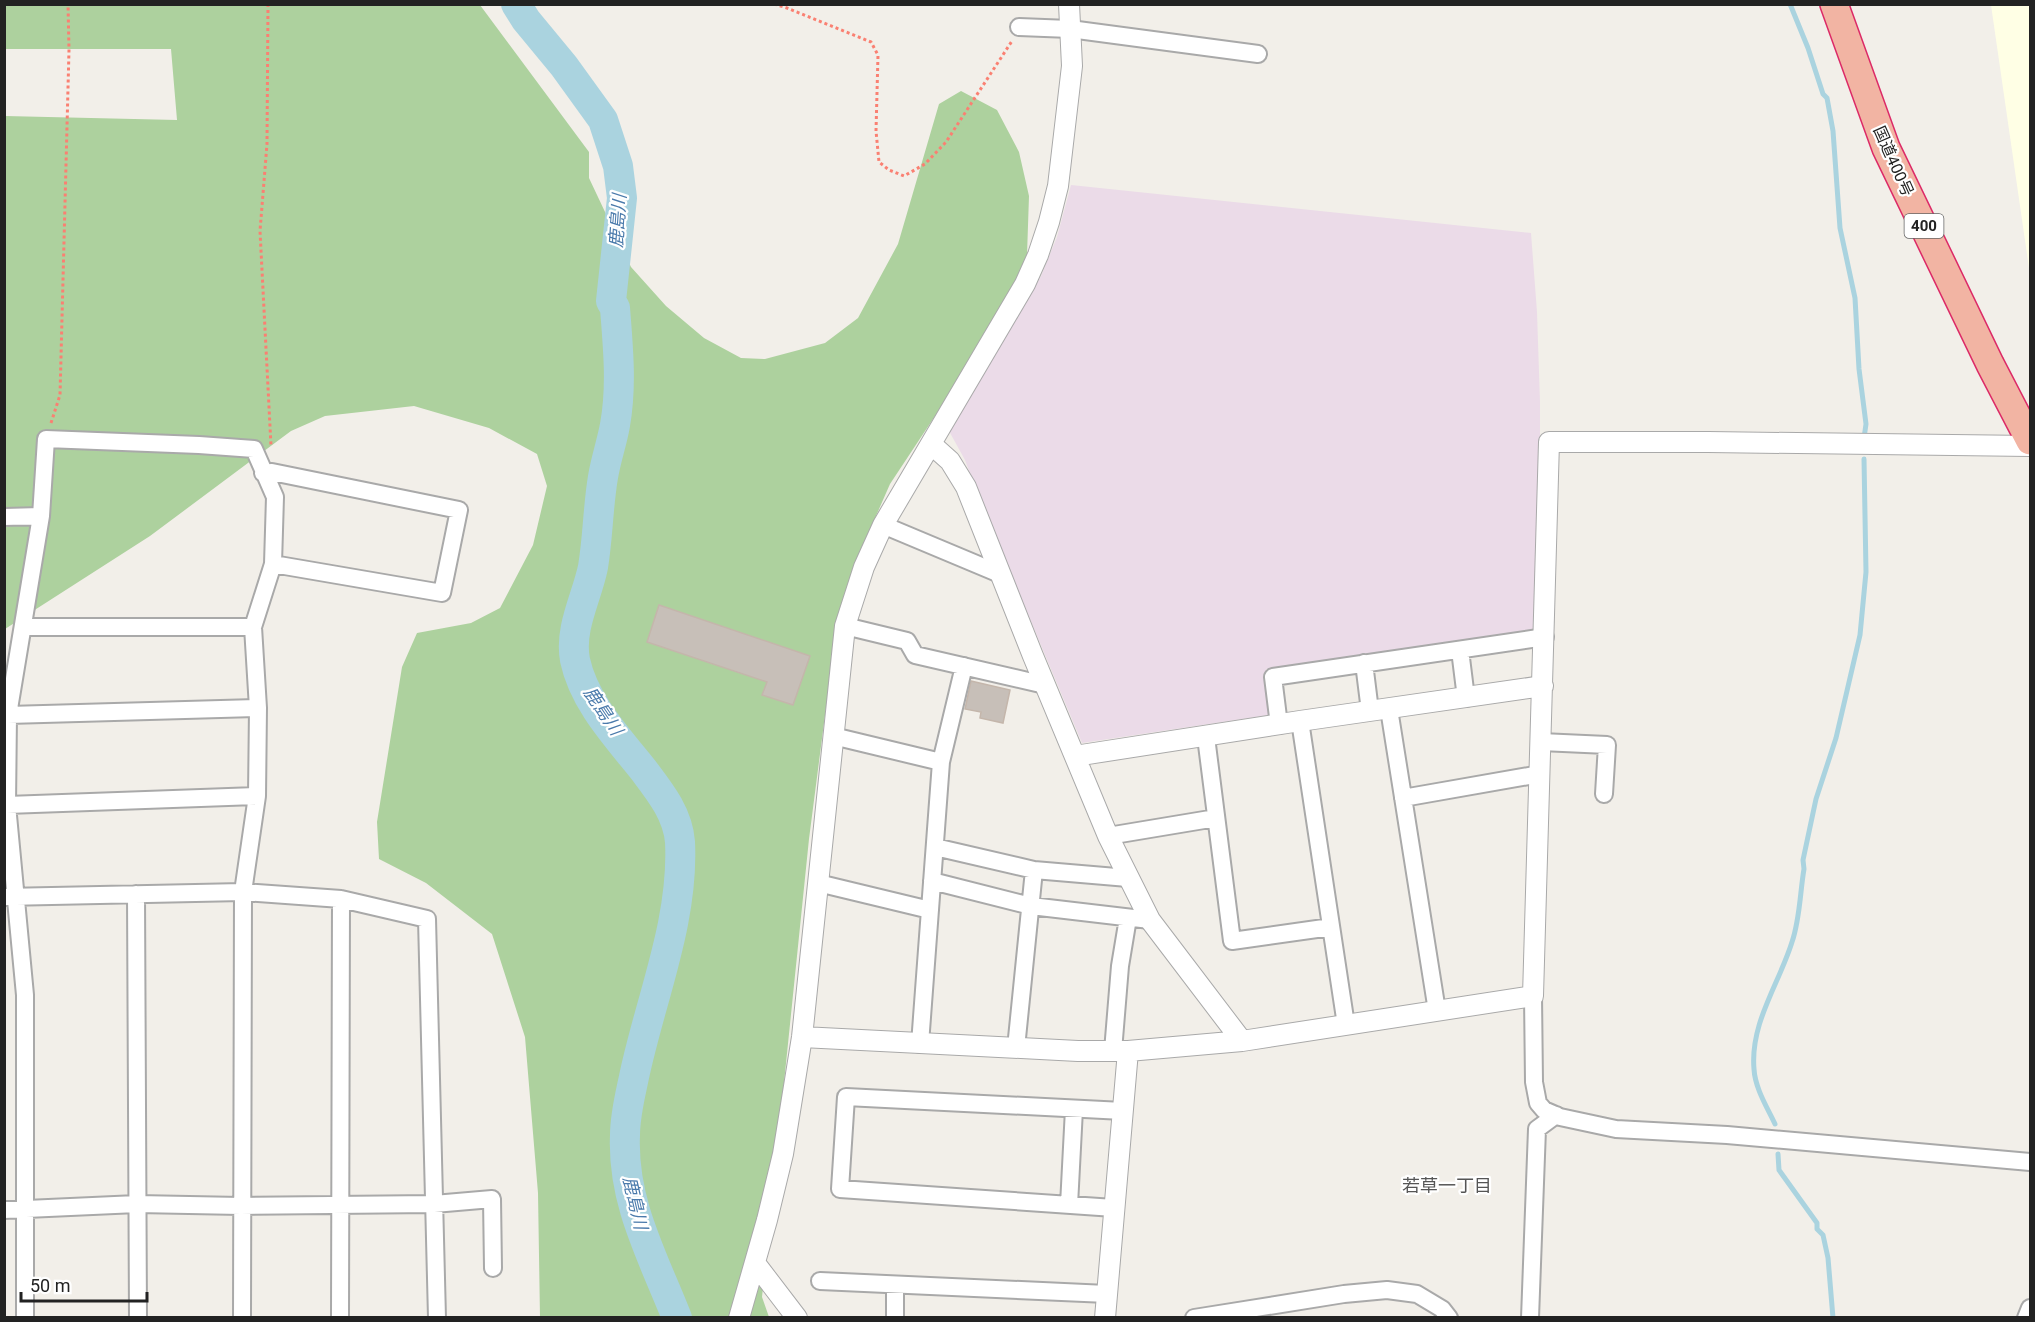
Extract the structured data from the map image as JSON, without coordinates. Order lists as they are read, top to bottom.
{
  "streets": {
    "highway": ["国道400号", "400"]
  },
  "districts": ["若草一丁目"],
  "water": ["鹿島川"],
  "scale_bar": "50 m"
}
